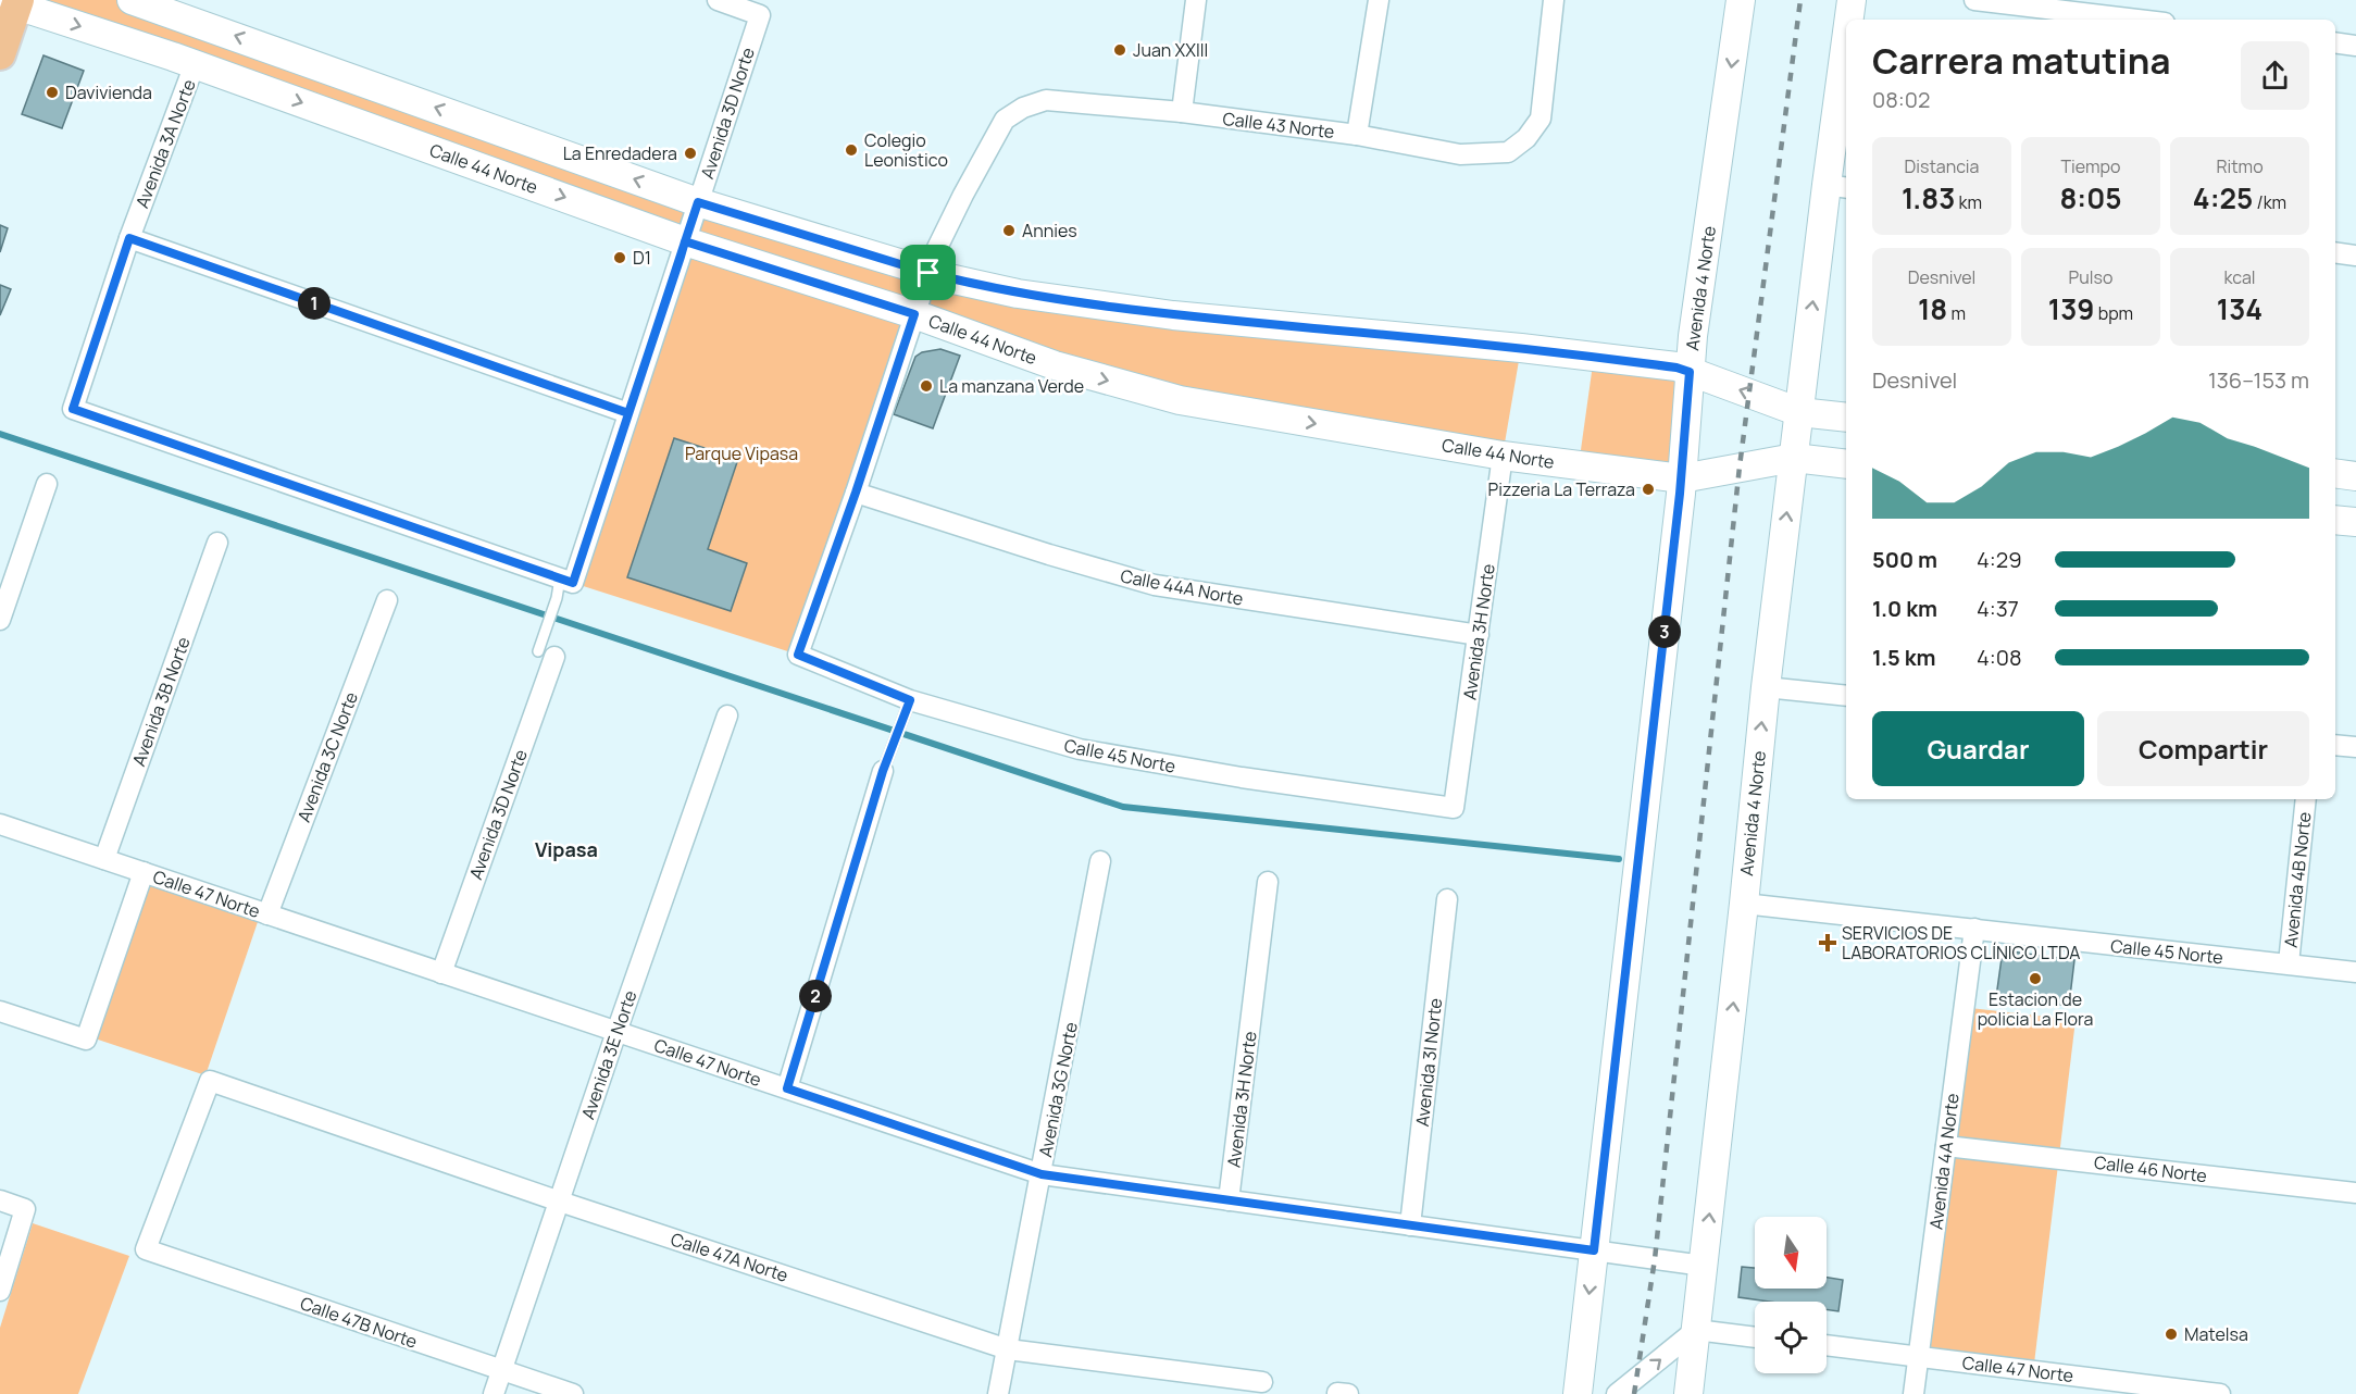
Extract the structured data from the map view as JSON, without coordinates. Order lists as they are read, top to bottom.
{
  "streets": {
    "main road": ["Calle 44 Norte", "Avenida 4 Norte"],
    "street": [
      "Avenida 3D Norte",
      "Calle 43 Norte",
      "Avenida 3A Norte",
      "Calle 44A Norte",
      "Avenida 3H Norte",
      "Avenida 3B Norte",
      "Calle 45 Norte",
      "Avenida 3C Norte",
      "Avenida 4B Norte",
      "Calle 47 Norte",
      "Avenida 3E Norte",
      "Avenida 3I Norte",
      "Avenida 3G Norte",
      "Avenida 4A Norte",
      "Calle 46 Norte",
      "Calle 47A Norte",
      "Calle 47B Norte"
    ]
  },
  "crossings": [
    ["Avenida 3D Norte", "Avenida 3A Norte"],
    ["Avenida 3D Norte", "Calle 44 Norte"],
    ["Avenida 3D Norte", "Calle 47 Norte"],
    ["Avenida 3A Norte", "Calle 44 Norte"],
    ["Calle 44 Norte", "Avenida 4 Norte"],
    ["Calle 44 Norte", "Avenida 3H Norte"],
    ["Avenida 4 Norte", "Calle 45 Norte"],
    ["Avenida 4 Norte", "Calle 47 Norte"],
    ["Calle 44A Norte", "Avenida 3H Norte"],
    ["Calle 44A Norte", "Calle 45 Norte"],
    ["Avenida 3H Norte", "Calle 45 Norte"],
    ["Avenida 3H Norte", "Calle 47 Norte"],
    ["Avenida 3B Norte", "Calle 47 Norte"],
    ["Calle 45 Norte", "Avenida 4B Norte"],
    ["Calle 45 Norte", "Avenida 4A Norte"],
    ["Avenida 3C Norte", "Calle 47 Norte"],
    ["Calle 47 Norte", "Avenida 3E Norte"],
    ["Calle 47 Norte", "Avenida 3I Norte"],
    ["Calle 47 Norte", "Avenida 3G Norte"],
    ["Calle 47 Norte", "Avenida 4A Norte"],
    ["Avenida 3E Norte", "Calle 47A Norte"],
    ["Avenida 3E Norte", "Calle 47B Norte"],
    ["Avenida 3G Norte", "Calle 47A Norte"],
    ["Avenida 4A Norte", "Calle 46 Norte"],
    ["Calle 47A Norte", "Calle 47B Norte"]
  ],
  "districts": ["Vipasa"],
  "parks": ["Parque Vipasa"],
  "places": {
    "other": [
      "Juan XXIII",
      "Davivienda",
      "Colegio Leonistico",
      "La Enredadera",
      "Annies",
      "D1",
      "La manzana Verde",
      "Pizzeria La Terraza",
      "Estacion de policia La Flora",
      "Matelsa"
    ],
    "health": ["SERVICIOS DE LABORATORIOS CLÍNICO LTDA"]
  },
  "north": "bottom",
  "page": {
    "heading": ["Carrera matutina", "08:02"],
    "stats": [
      ["Distancia", "1.83 km"],
      ["Tiempo", "8:05"],
      ["Ritmo", "4:25 /km"],
      ["Desnivel", "18 m"],
      ["Pulso", "139 bpm"],
      ["kcal", "134"]
    ],
    "pins": ["1", "3", "2"],
    "chart": ["Desnivel", "136–153 m"],
    "list": [
      {
        "name": "500 m",
        "note": "4:29"
      },
      {
        "name": "1.0 km",
        "note": "4:37"
      },
      {
        "name": "1.5 km",
        "note": "4:08"
      }
    ],
    "buttons": ["Guardar", "Compartir"]
  }
}
